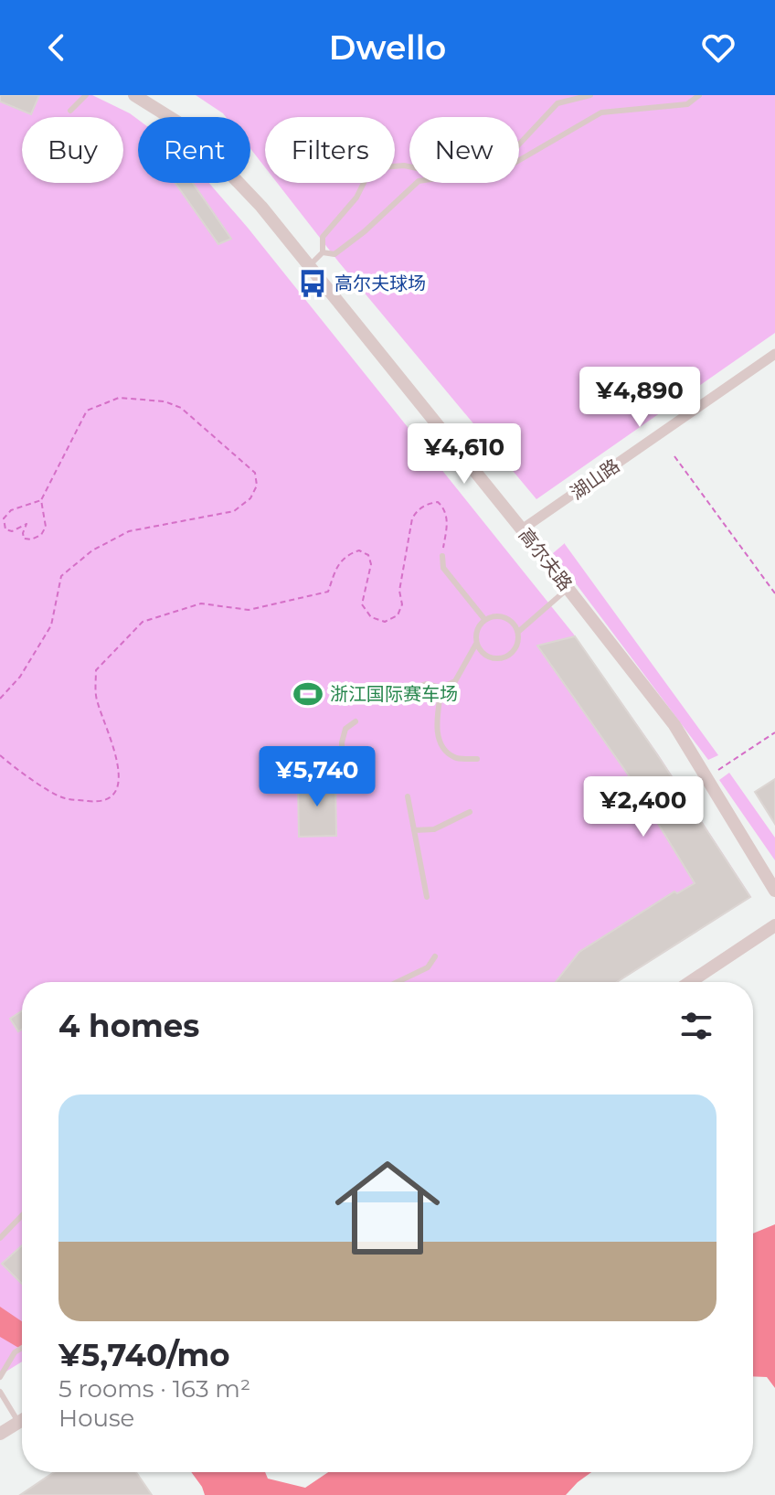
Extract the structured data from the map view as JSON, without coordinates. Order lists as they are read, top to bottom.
{
  "streets": {
    "street": ["湖山路", "高尔夫路"]
  },
  "crossings": [
    ["湖山路", "高尔夫路"]
  ],
  "places": {
    "bus stop": ["高尔夫球场"],
    "sports": ["浙江国际赛车场"]
  },
  "page": {
    "header": "Dwello",
    "chip": [
      "Buy",
      "Rent",
      "Filters",
      "New"
    ],
    "price": [
      "¥4,890",
      "¥4,610",
      "¥5,740",
      "¥2,400"
    ],
    "heading": "4 homes",
    "list": [
      {
        "name": "¥5,740/mo",
        "note": "5 rooms · 163 m² · House"
      }
    ]
  }
}
